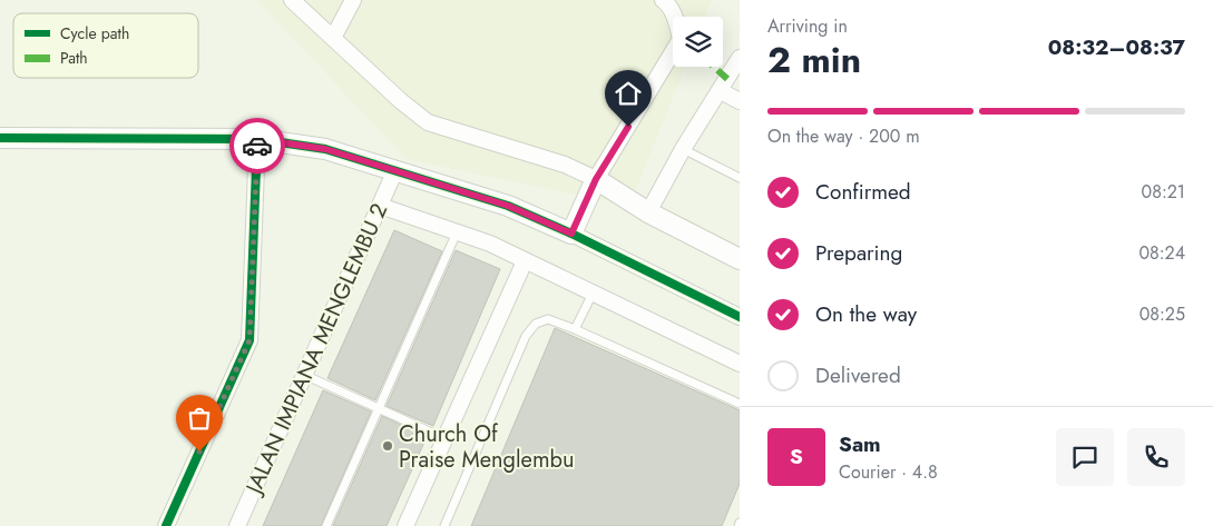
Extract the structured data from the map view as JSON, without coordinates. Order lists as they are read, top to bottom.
{
  "streets": {
    "street": ["JALAN IMPIANA MENGLEMBU 2"]
  },
  "places": ["Church Of Praise Menglembu"],
  "legend": ["Cycle path", "Path"],
  "page": {
    "heading": ["2 min", "Arriving in", "08:32–08:37"],
    "panel": ["Sam", "Courier · 4.8"],
    "bar": "On the way · 200 m",
    "list": [
      ["Confirmed", "08:21"],
      ["Preparing", "08:24"],
      ["On the way", "08:25"],
      "Delivered"
    ],
    "round": "S"
  }
}
